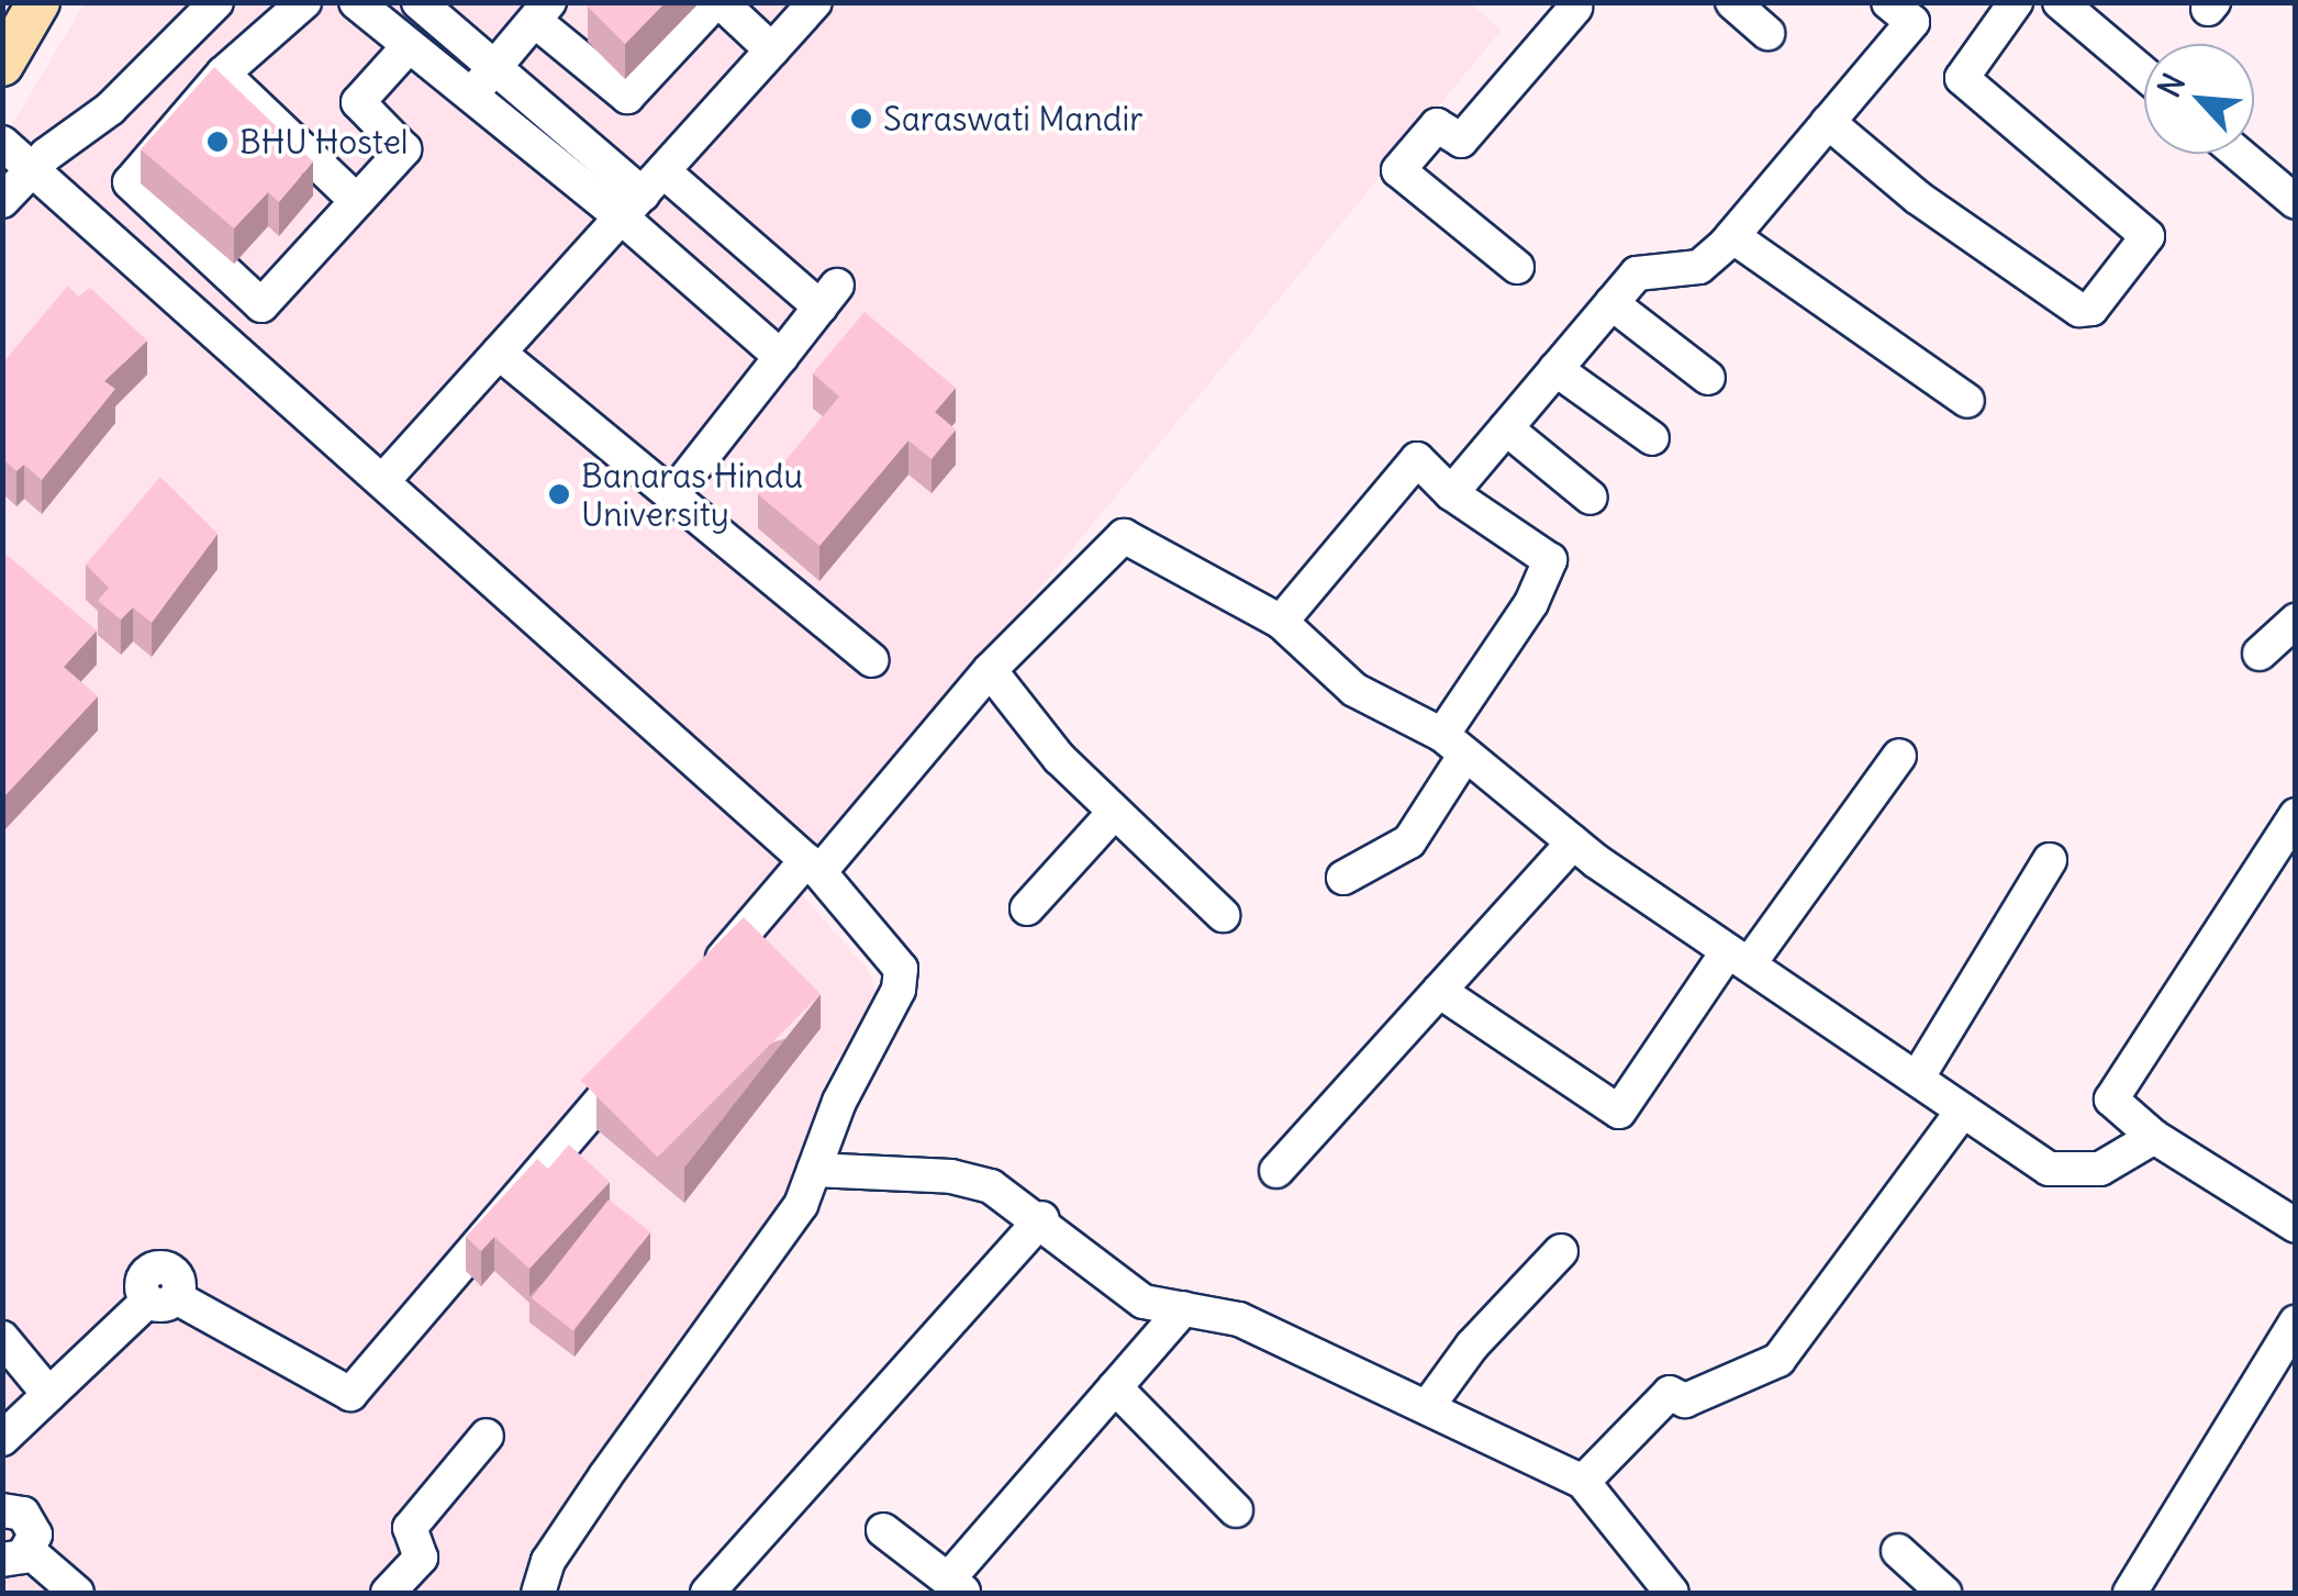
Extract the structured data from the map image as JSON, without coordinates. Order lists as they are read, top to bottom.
{
  "places": ["Saraswati Mandir", "BHU Hostel", "Banaras Hindu University"],
  "north": "top left"
}
